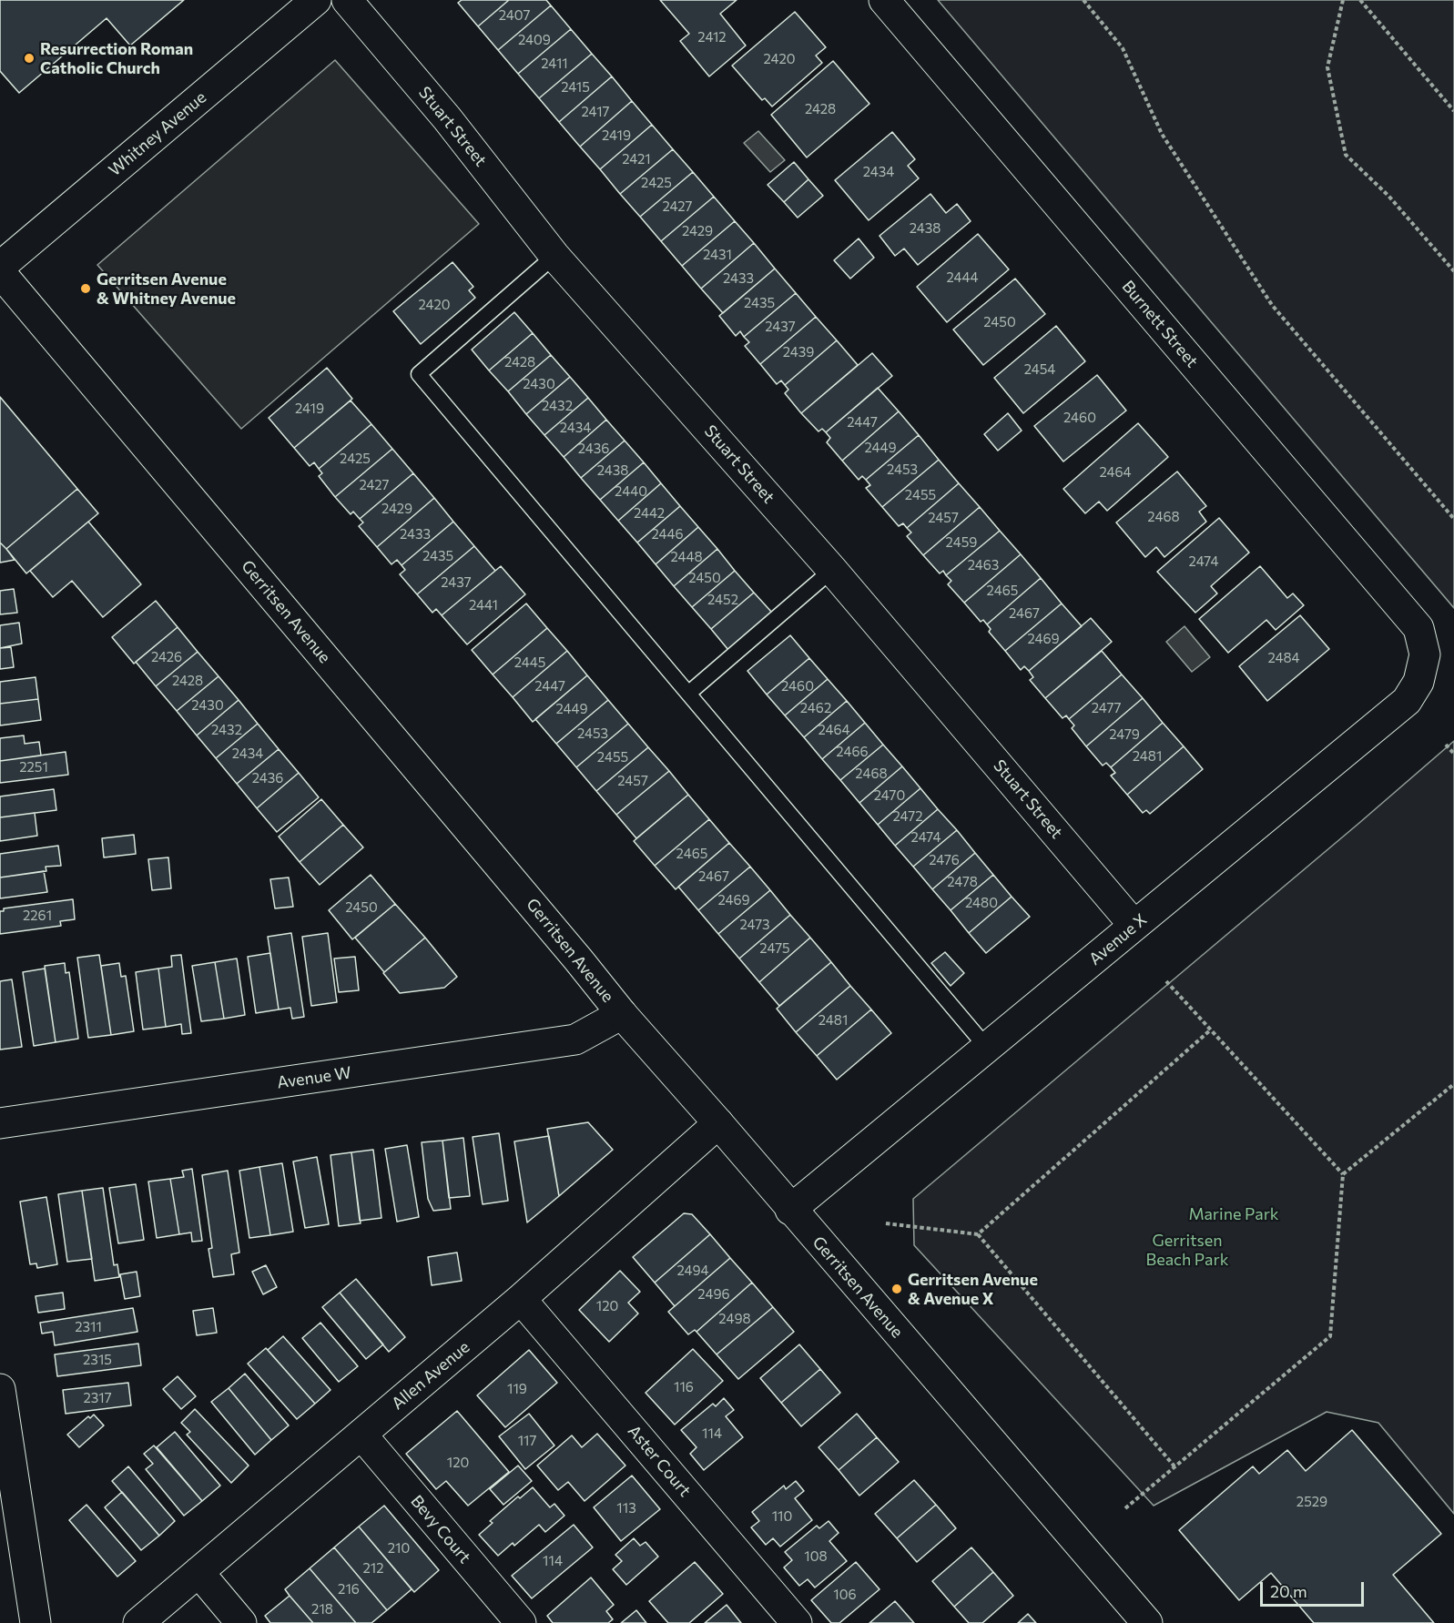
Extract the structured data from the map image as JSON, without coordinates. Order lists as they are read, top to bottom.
{
  "streets": {
    "street": [
      "Stuart Street",
      "Whitney Avenue",
      "Burnett Street",
      "Gerritsen Avenue",
      "Avenue X",
      "Avenue W",
      "Allen Avenue",
      "Aster Court",
      "Bevy Court"
    ]
  },
  "crossings": [
    ["Stuart Street", "Avenue X"],
    ["Burnett Street", "Avenue X"],
    ["Gerritsen Avenue", "Avenue X"],
    ["Gerritsen Avenue", "Avenue W"],
    ["Gerritsen Avenue", "Allen Avenue"],
    ["Allen Avenue", "Aster Court"],
    ["Allen Avenue", "Bevy Court"]
  ],
  "parks": ["Marine Park", "Gerritsen Beach Park"],
  "places": ["Resurrection Roman Catholic Church", "Gerritsen Avenue & Whitney Avenue", "Gerritsen Avenue & Avenue X"],
  "house_numbers": [
    "2407",
    "2412",
    "2409",
    "2420",
    "2411",
    "2415",
    "2428",
    "2417",
    "2419",
    "2421",
    "2434",
    "2425",
    "2427",
    "2438",
    "2429",
    "2431",
    "2444",
    "2433",
    "2435",
    "2420",
    "2450",
    "2437",
    "2439",
    "2428",
    "2454",
    "2430",
    "2432",
    "2419",
    "2460",
    "2447",
    "2434",
    "2449",
    "2436",
    "2425",
    "2453",
    "2438",
    "2464",
    "2427",
    "2440",
    "2455",
    "2429",
    "2442",
    "2468",
    "2457",
    "2433",
    "2446",
    "2459",
    "2435",
    "2448",
    "2474",
    "2463",
    "2450",
    "2437",
    "2465",
    "2452",
    "2441",
    "2467",
    "2469",
    "2426",
    "2484",
    "2445",
    "2428",
    "2447",
    "2460",
    "2430",
    "2462",
    "2477",
    "2449",
    "2432",
    "2464",
    "2453",
    "2479",
    "2466",
    "2434",
    "2481",
    "2455",
    "2251",
    "2468",
    "2436",
    "2457",
    "2470",
    "2472",
    "2474",
    "2465",
    "2476",
    "2467",
    "2478",
    "2469",
    "2480",
    "2450",
    "2261",
    "2473",
    "2475",
    "2481",
    "2494",
    "2496",
    "120",
    "2498",
    "2311",
    "2315",
    "116",
    "119",
    "2317",
    "114",
    "117",
    "120",
    "2529",
    "113",
    "110",
    "210",
    "108",
    "114",
    "212",
    "216",
    "106",
    "218"
  ],
  "scale_bar": "20 m"
}
